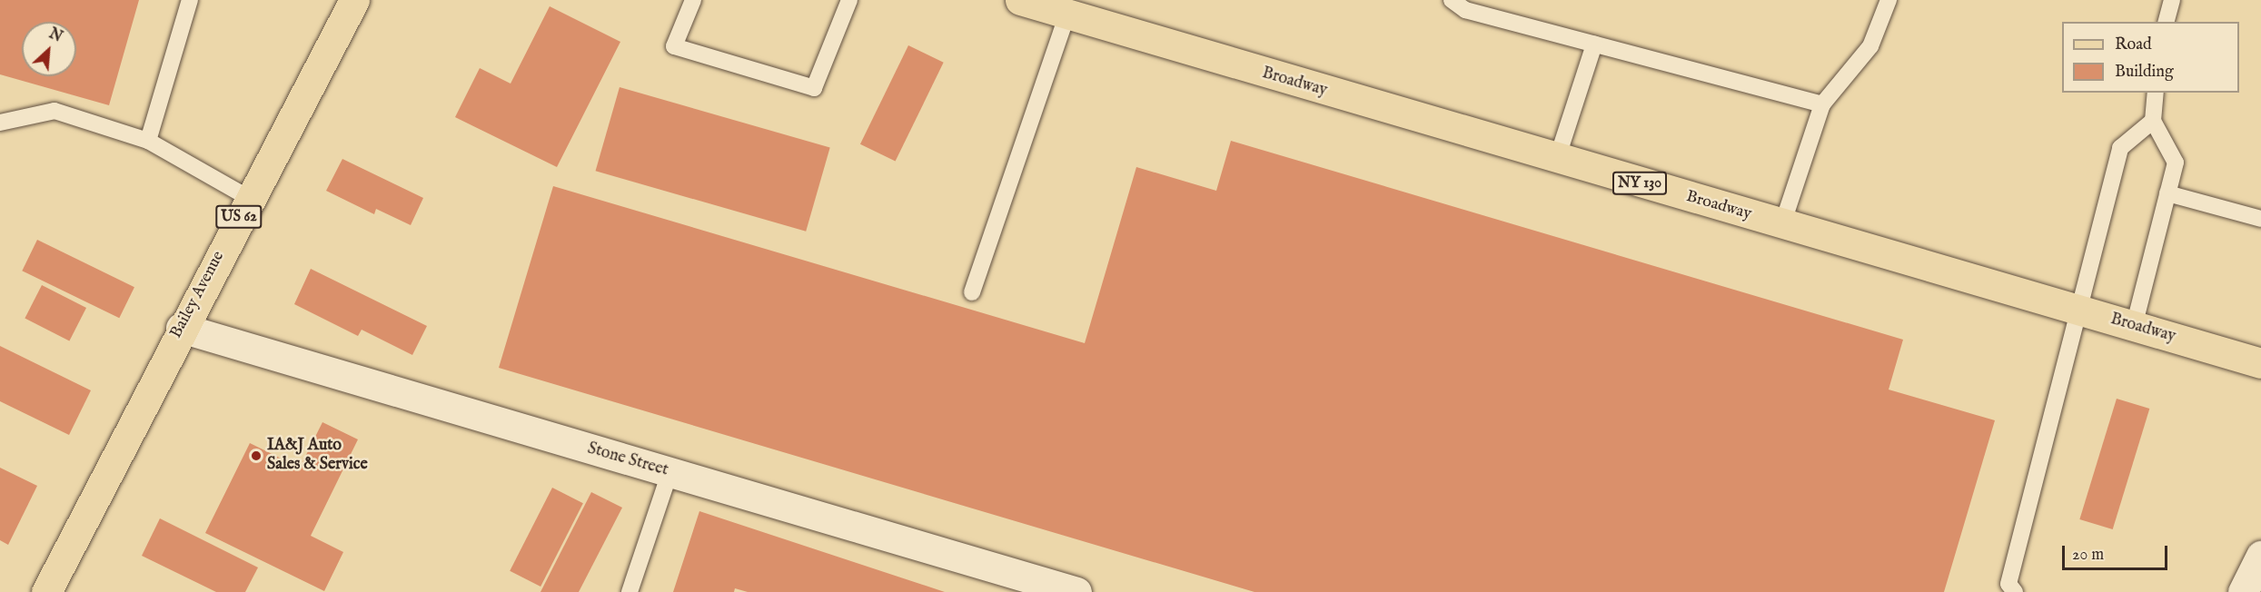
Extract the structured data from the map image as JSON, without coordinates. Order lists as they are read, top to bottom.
{
  "streets": {
    "main road": [
      "Broadway",
      "NY 130",
      "US 62",
      "Bailey Avenue"
    ],
    "street": ["Stone Street"]
  },
  "crossings": [
    ["Bailey Avenue", "Stone Street"]
  ],
  "places": ["IA&J Auto Sales & Service"],
  "legend": ["Road", "Building"],
  "scale_bar": "20 m",
  "north": "top right"
}
